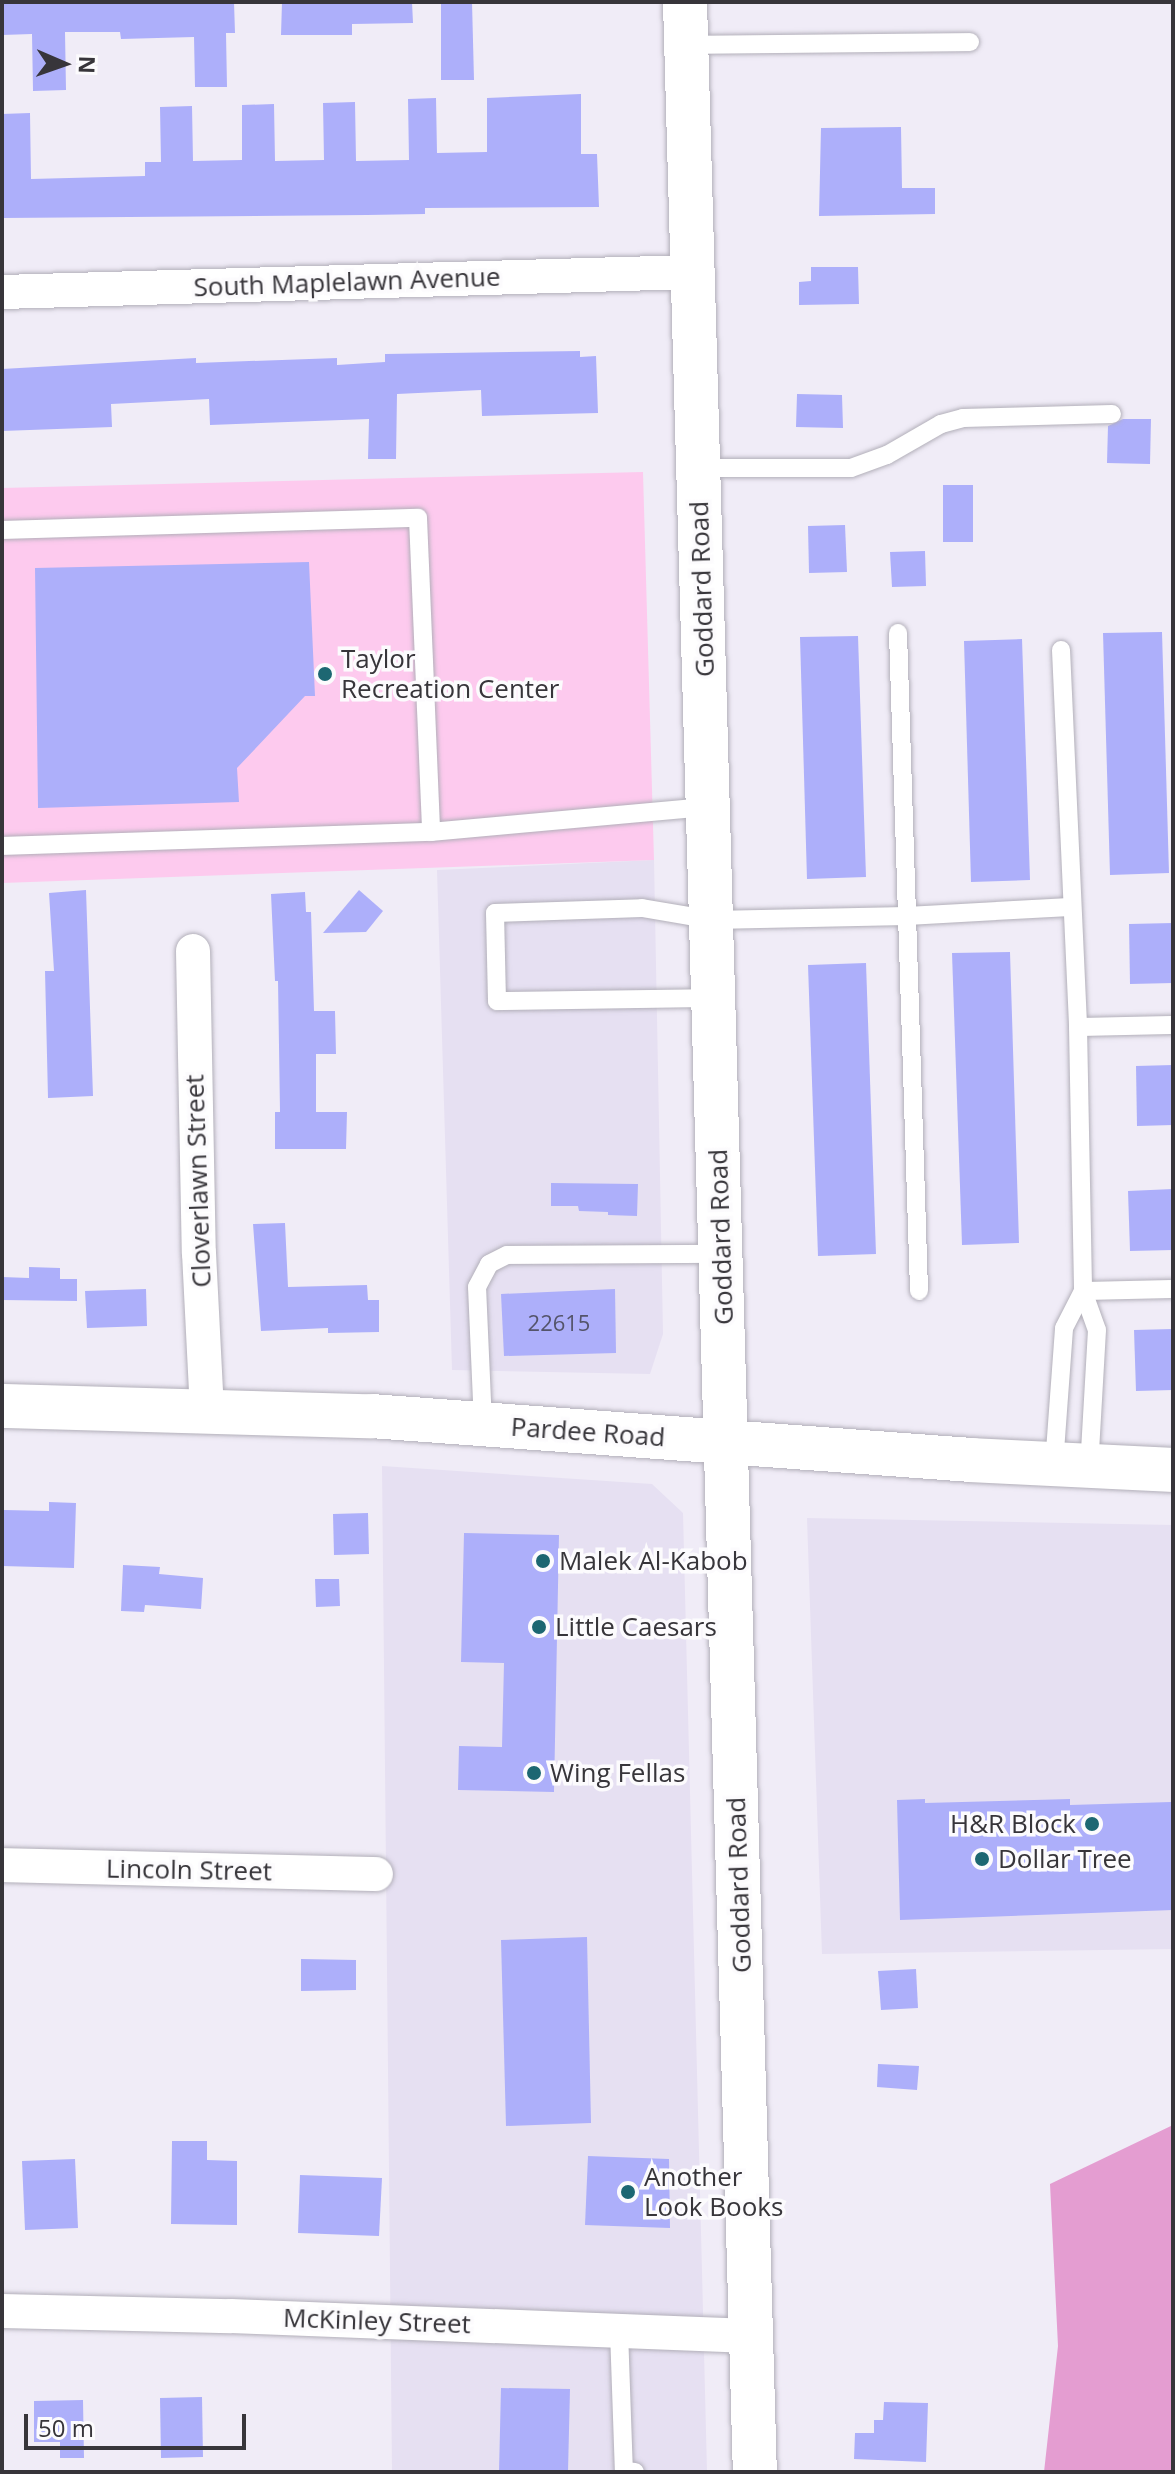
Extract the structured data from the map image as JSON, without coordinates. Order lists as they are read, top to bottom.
{
  "streets": {
    "main road": ["Goddard Road", "Pardee Road"],
    "street": [
      "South Maplelawn Avenue",
      "Cloverlawn Street",
      "Lincoln Street",
      "McKinley Street"
    ]
  },
  "crossings": [
    ["South Maplelawn Avenue", "Goddard Road"],
    ["Goddard Road", "Pardee Road"],
    ["Goddard Road", "McKinley Street"],
    ["Cloverlawn Street", "Pardee Road"]
  ],
  "places": [
    "Taylor Recreation Center",
    "Malek Al-Kabob",
    "Little Caesars",
    "Wing Fellas",
    "H&R Block",
    "Dollar Tree",
    "Another Look Books"
  ],
  "house_numbers": ["22615"],
  "scale_bar": "50 m",
  "north": "right"
}
